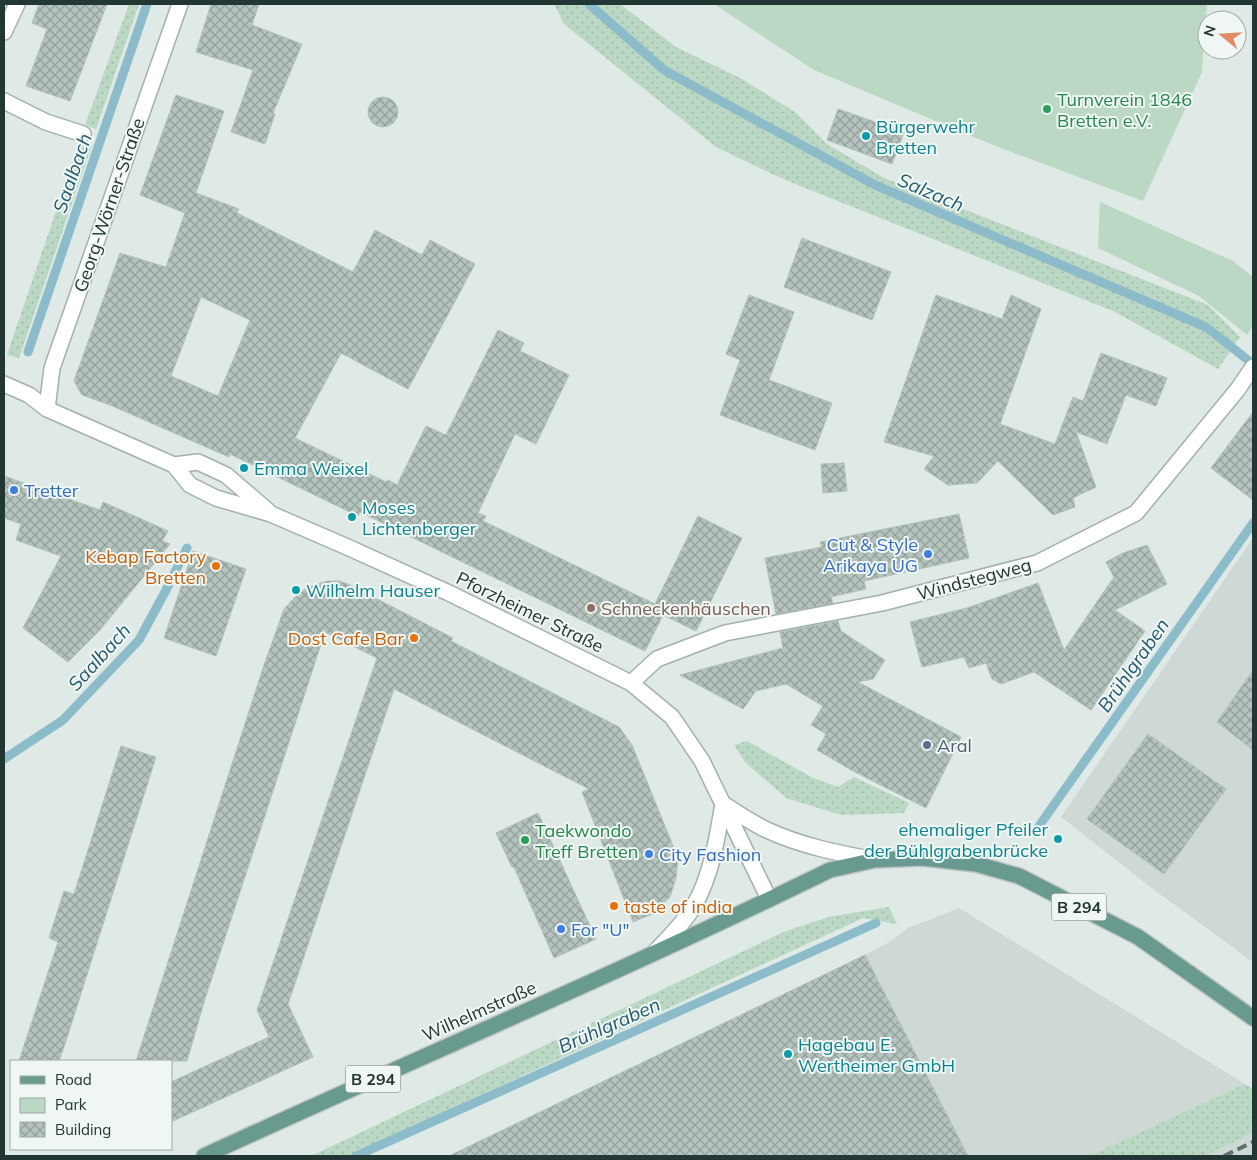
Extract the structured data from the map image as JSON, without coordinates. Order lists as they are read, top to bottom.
{
  "streets": {
    "main road": ["B 294", "Wilhelmstraße"],
    "street": ["Georg-Wörner-Straße", "Windstegweg", "Pforzheimer Straße"]
  },
  "crossings": [
    ["Georg-Wörner-Straße", "Pforzheimer Straße"],
    ["Windstegweg", "Pforzheimer Straße"],
    ["Pforzheimer Straße", "B 294"],
    ["Pforzheimer Straße", "Wilhelmstraße"],
    ["B 294", "Wilhelmstraße"]
  ],
  "water": ["Saalbach", "Salzach", "Brühlgraben"],
  "places": [
    "Turnverein 1846 Bretten e.V.",
    "Bürgerwehr Bretten",
    "Emma Weixel",
    "Tretter",
    "Moses Lichtenberger",
    "Cut & Style Arikaya UG",
    "Kebap Factory Bretten",
    "Wilhelm Hauser",
    "Schneckenhäuschen",
    "Dost Cafe Bar",
    "Aral",
    "ehemaliger Pfeiler der Bühlgrabenbrücke",
    "Taekwondo Treff Bretten",
    "City Fashion",
    "taste of india",
    "For \"U\"",
    "Hagebau E. Wertheimer GmbH"
  ],
  "legend": ["Road", "Park", "Building"],
  "north": "left"
}
